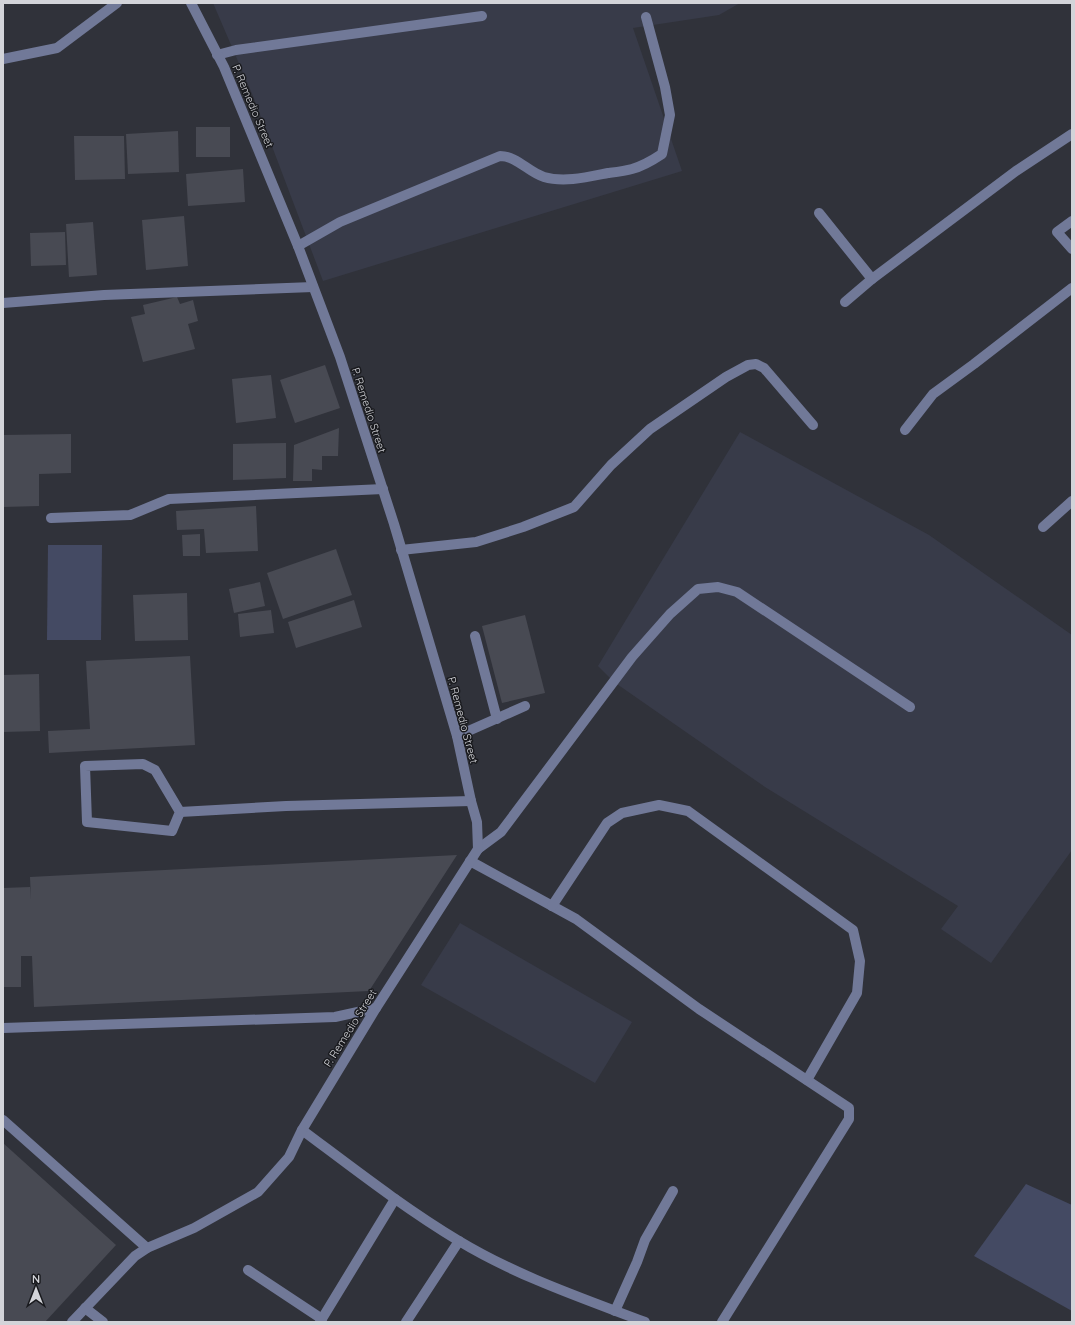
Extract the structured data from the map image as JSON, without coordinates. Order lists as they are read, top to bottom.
{
  "streets": {
    "street": ["P. Remedio Street"]
  },
  "north": "top"
}
